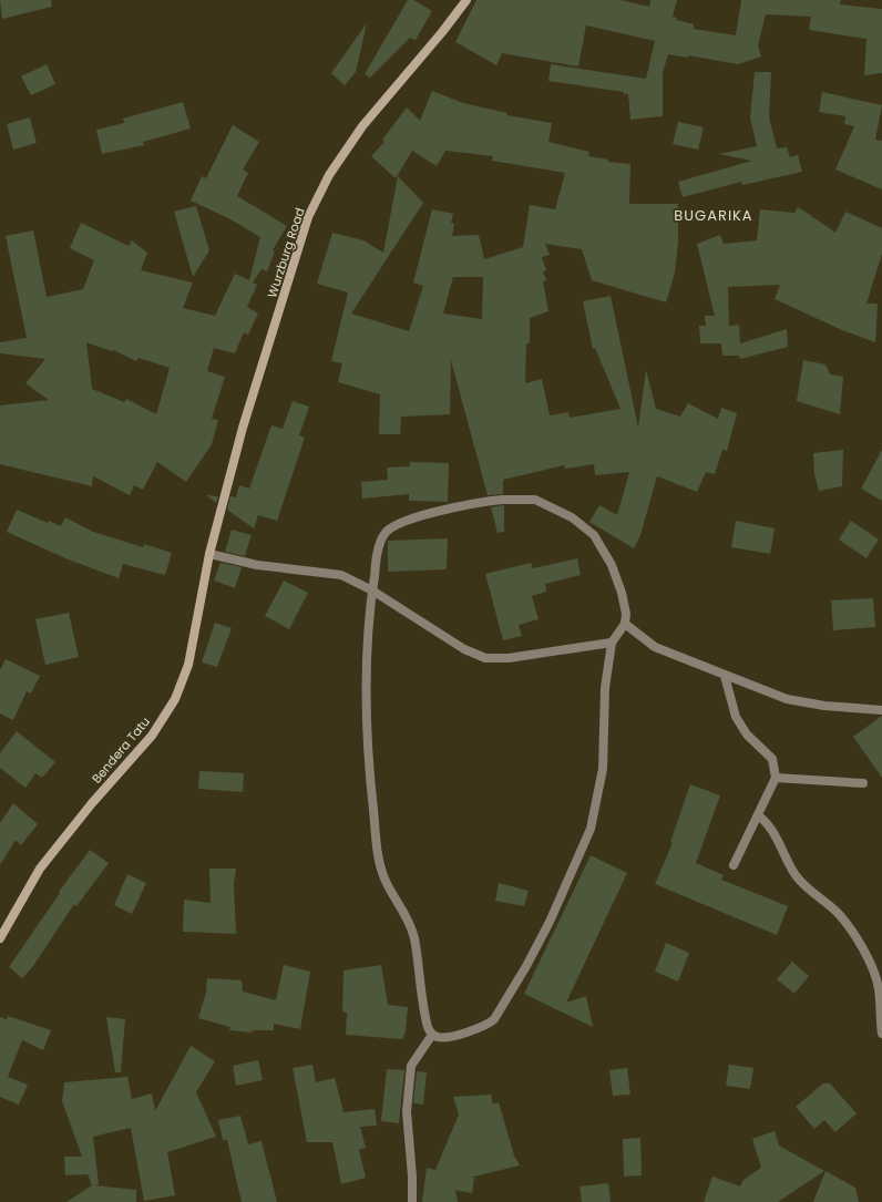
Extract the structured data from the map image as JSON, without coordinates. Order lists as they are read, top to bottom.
{
  "streets": {
    "main road": ["Wurzburg Road", "Bendera Tatu"]
  },
  "crossings": [
    ["Wurzburg Road", "Bendera Tatu"]
  ],
  "districts": ["BUGARIKA"]
}
